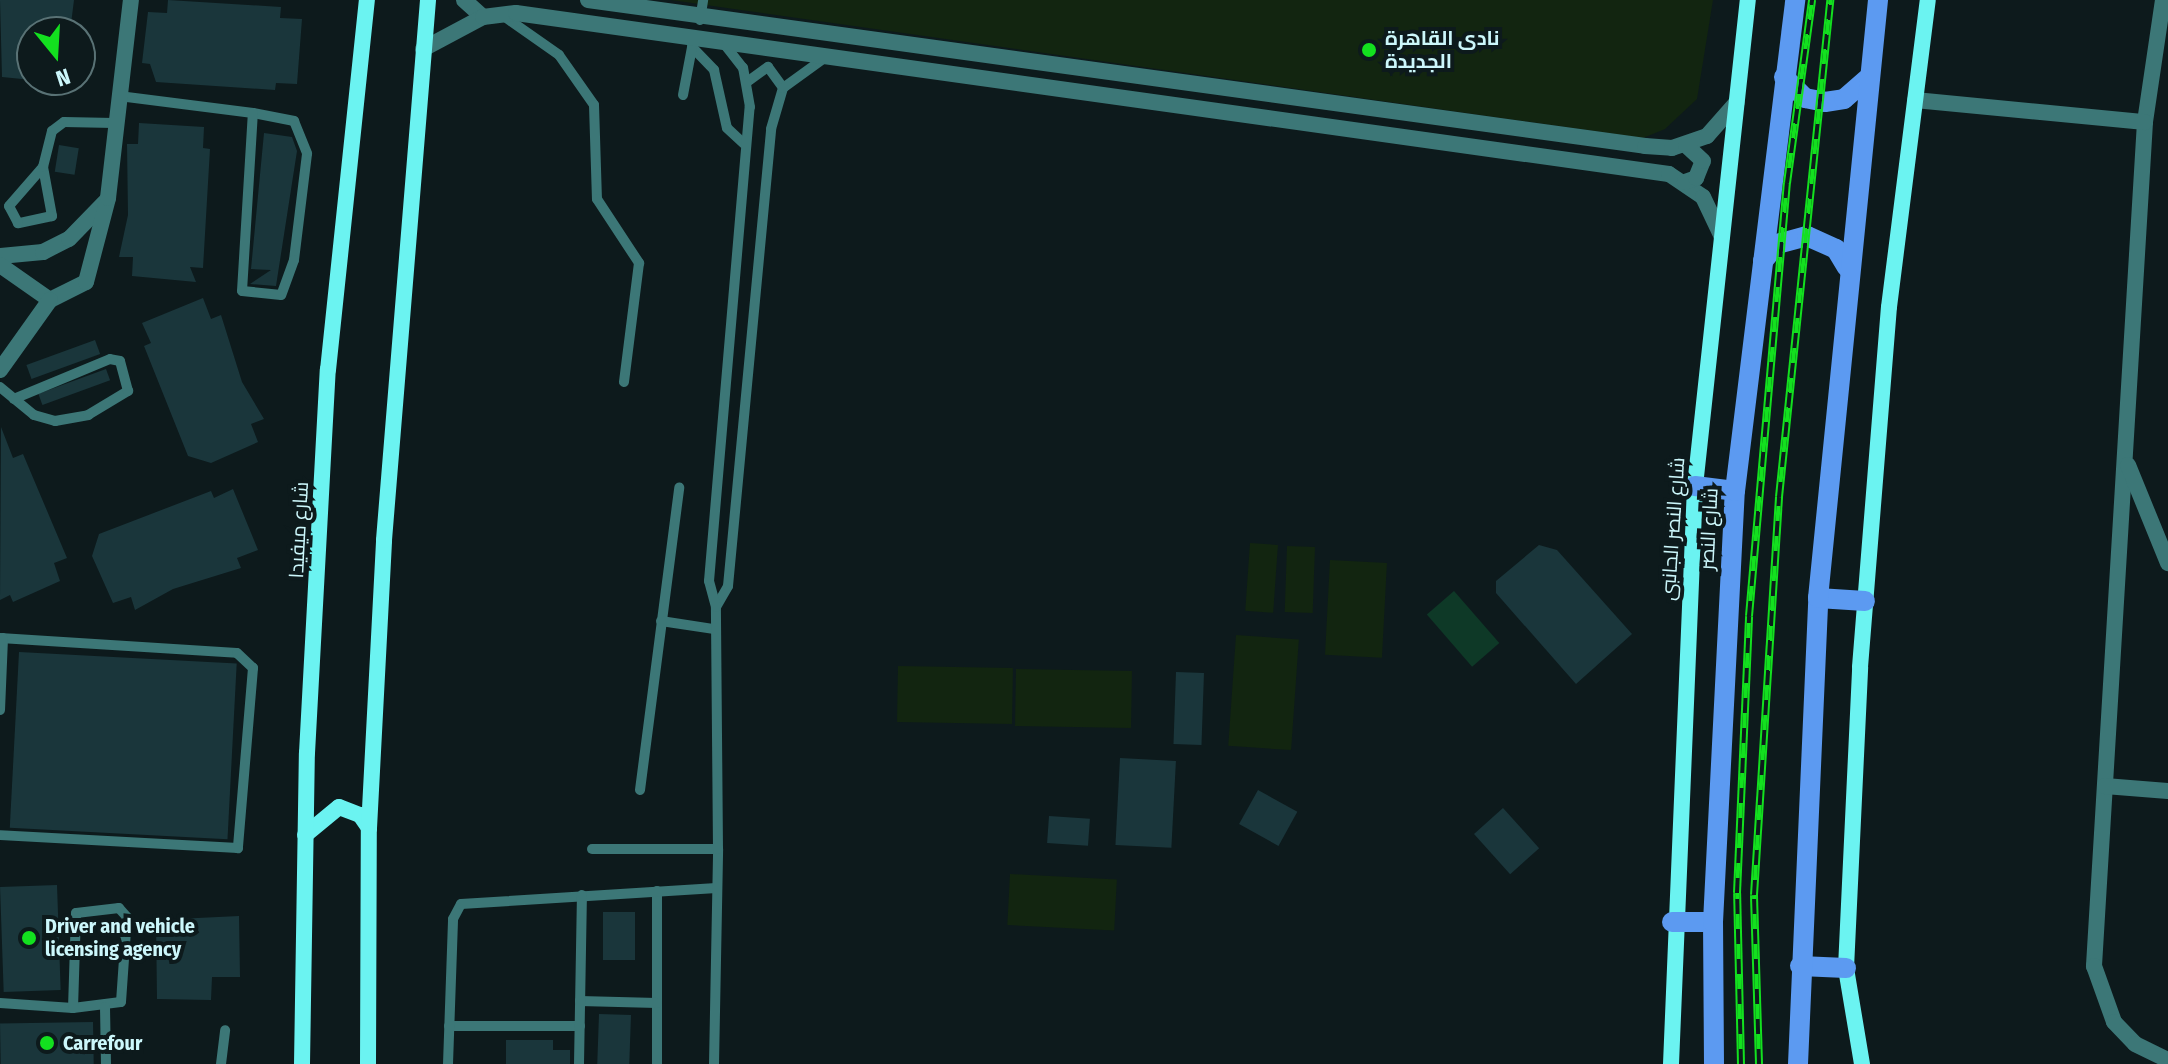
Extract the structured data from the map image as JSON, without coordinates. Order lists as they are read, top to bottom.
{
  "streets": {
    "main road": ["شارع النصر"],
    "street": ["شارع النصر الجانبى", "شارع ميفيدا"]
  },
  "places": ["نادى القاهرة الجديدة", "Driver and vehicle licensing agency", "Carrefour"],
  "north": "bottom"
}
